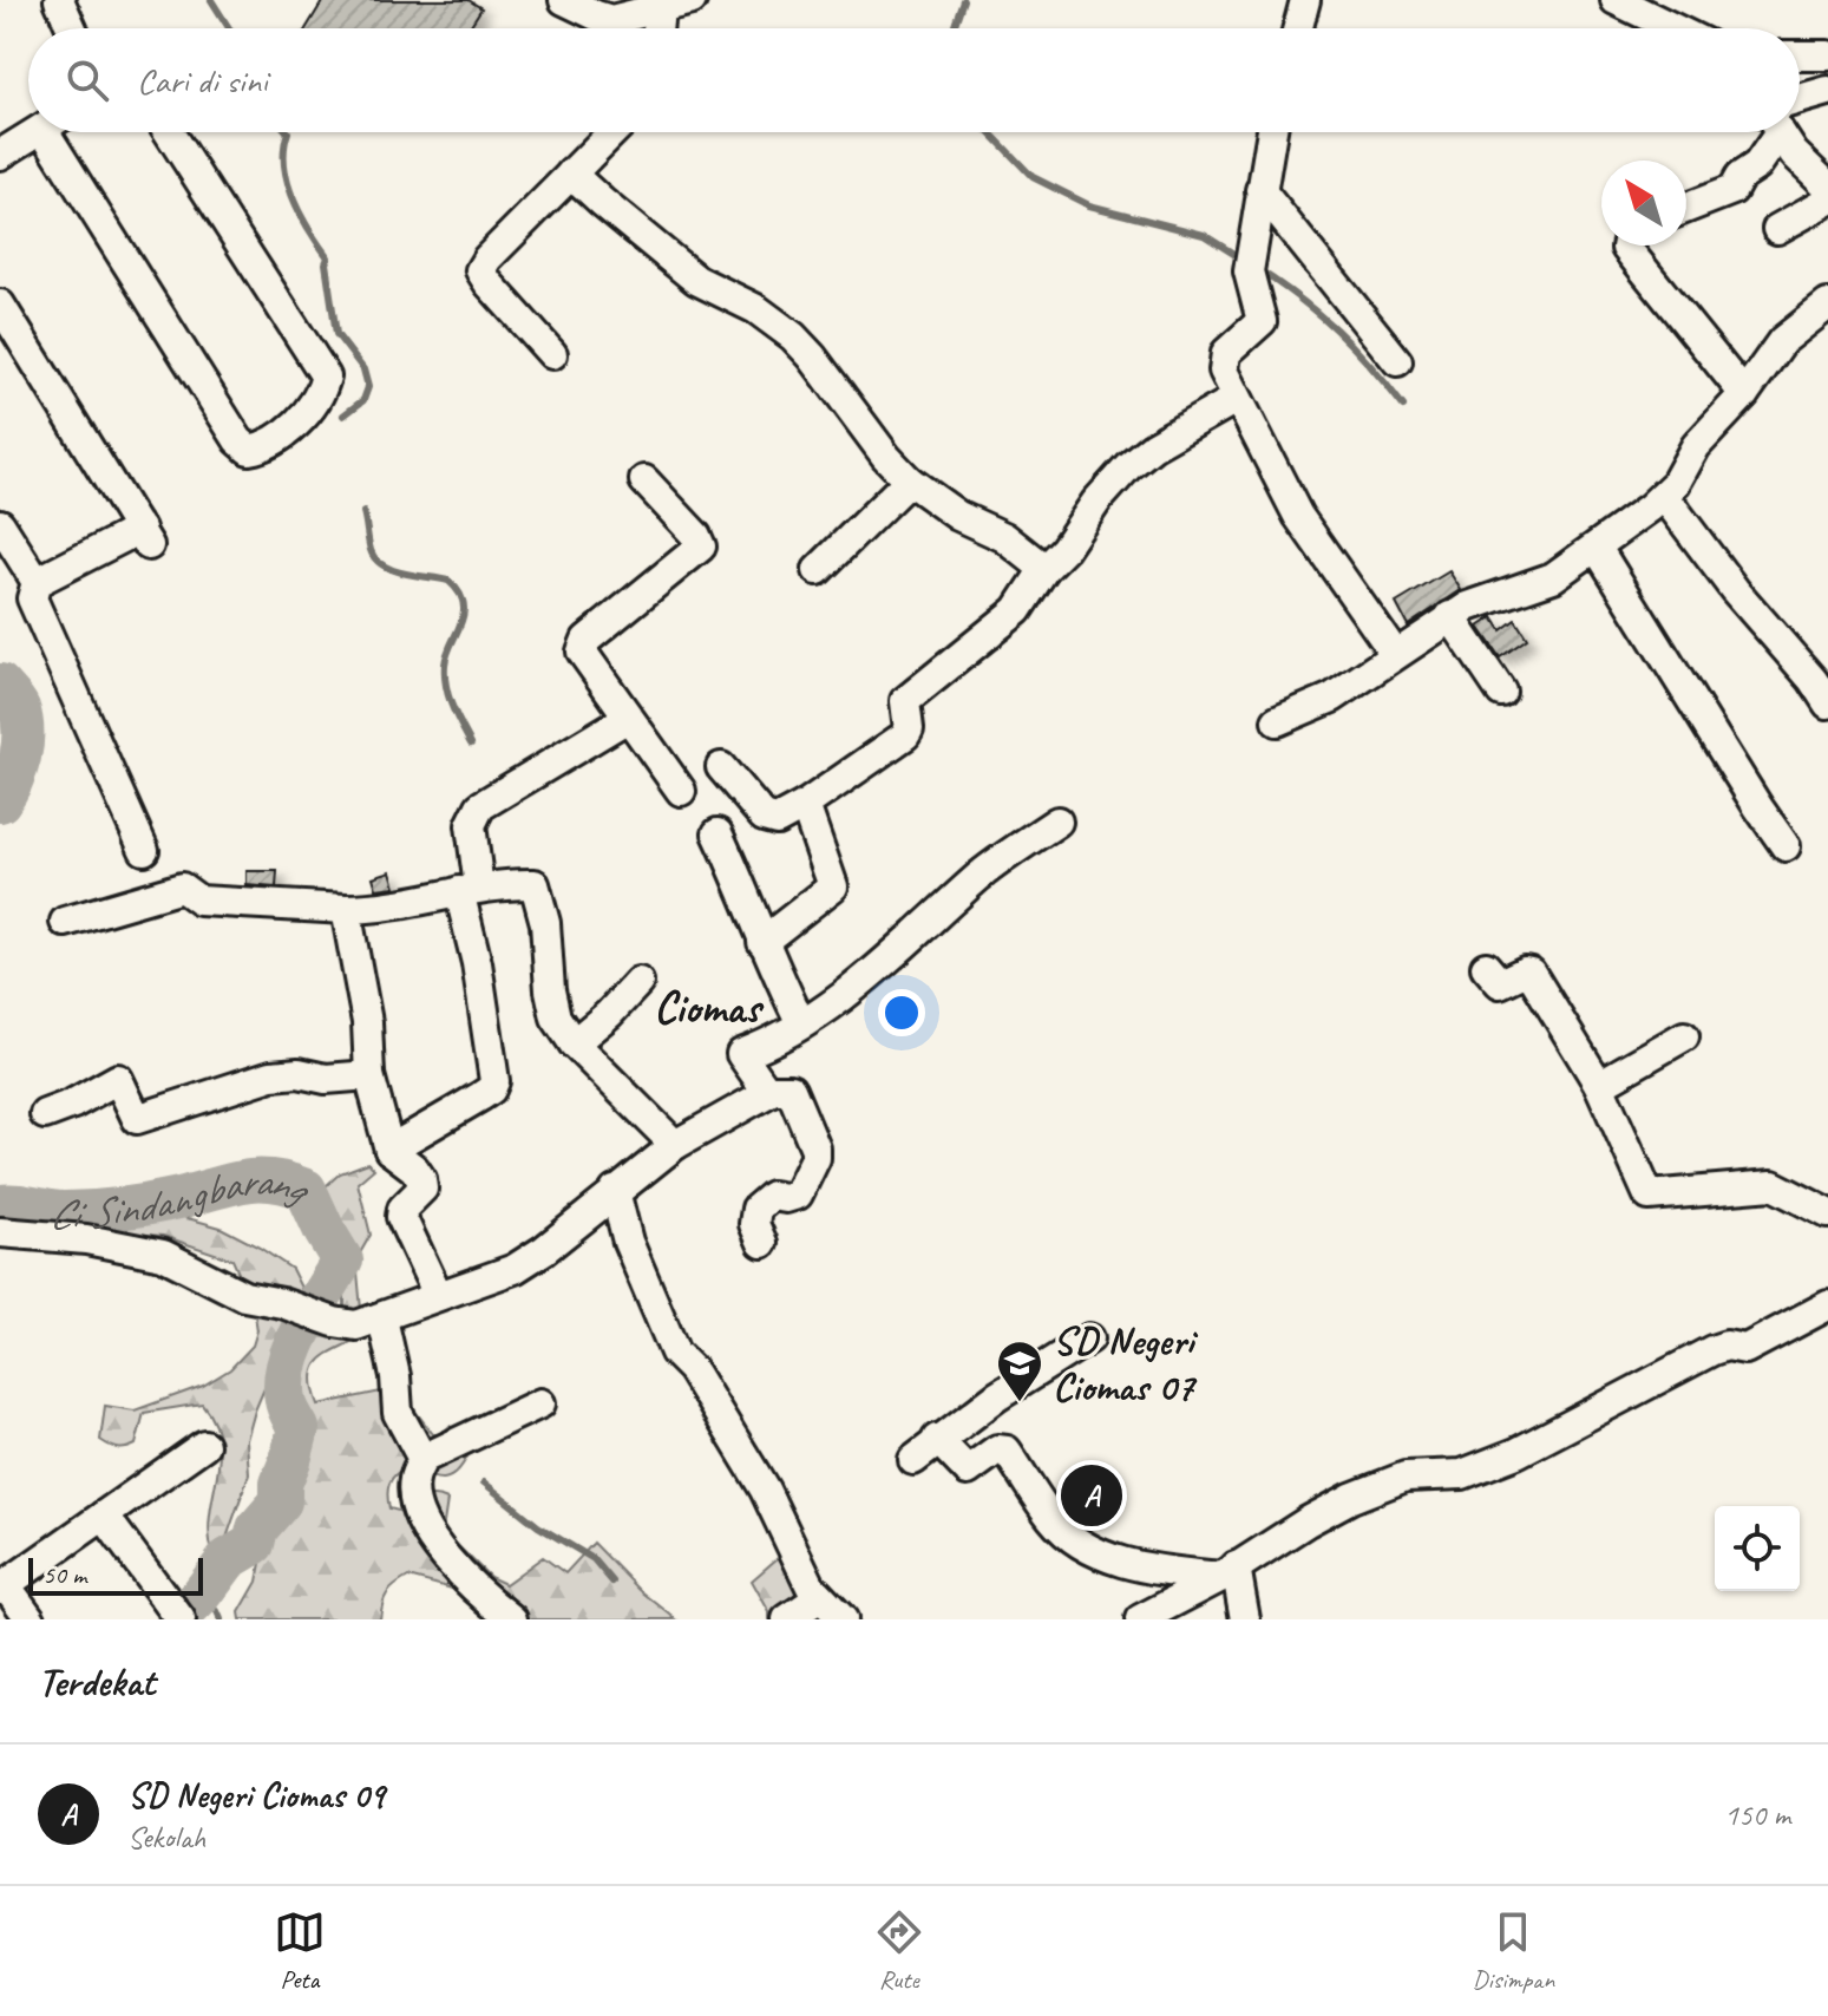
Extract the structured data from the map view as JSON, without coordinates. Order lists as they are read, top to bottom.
{
  "districts": ["Ciomas"],
  "water": ["Ci Sindangbarang"],
  "places": {
    "school or university": ["SD Negeri Ciomas 07"]
  },
  "scale_bar": "50 m",
  "north": "top left",
  "page": {
    "search": "Cari di sini",
    "pins": "A",
    "scale": "50 m",
    "heading": "Terdekat",
    "list": [
      {
        "mark": "A",
        "name": "SD Negeri Ciomas 09",
        "note": "Sekolah",
        "value": "150 m"
      }
    ],
    "nav": ["Peta", "Rute", "Disimpan"]
  }
}
